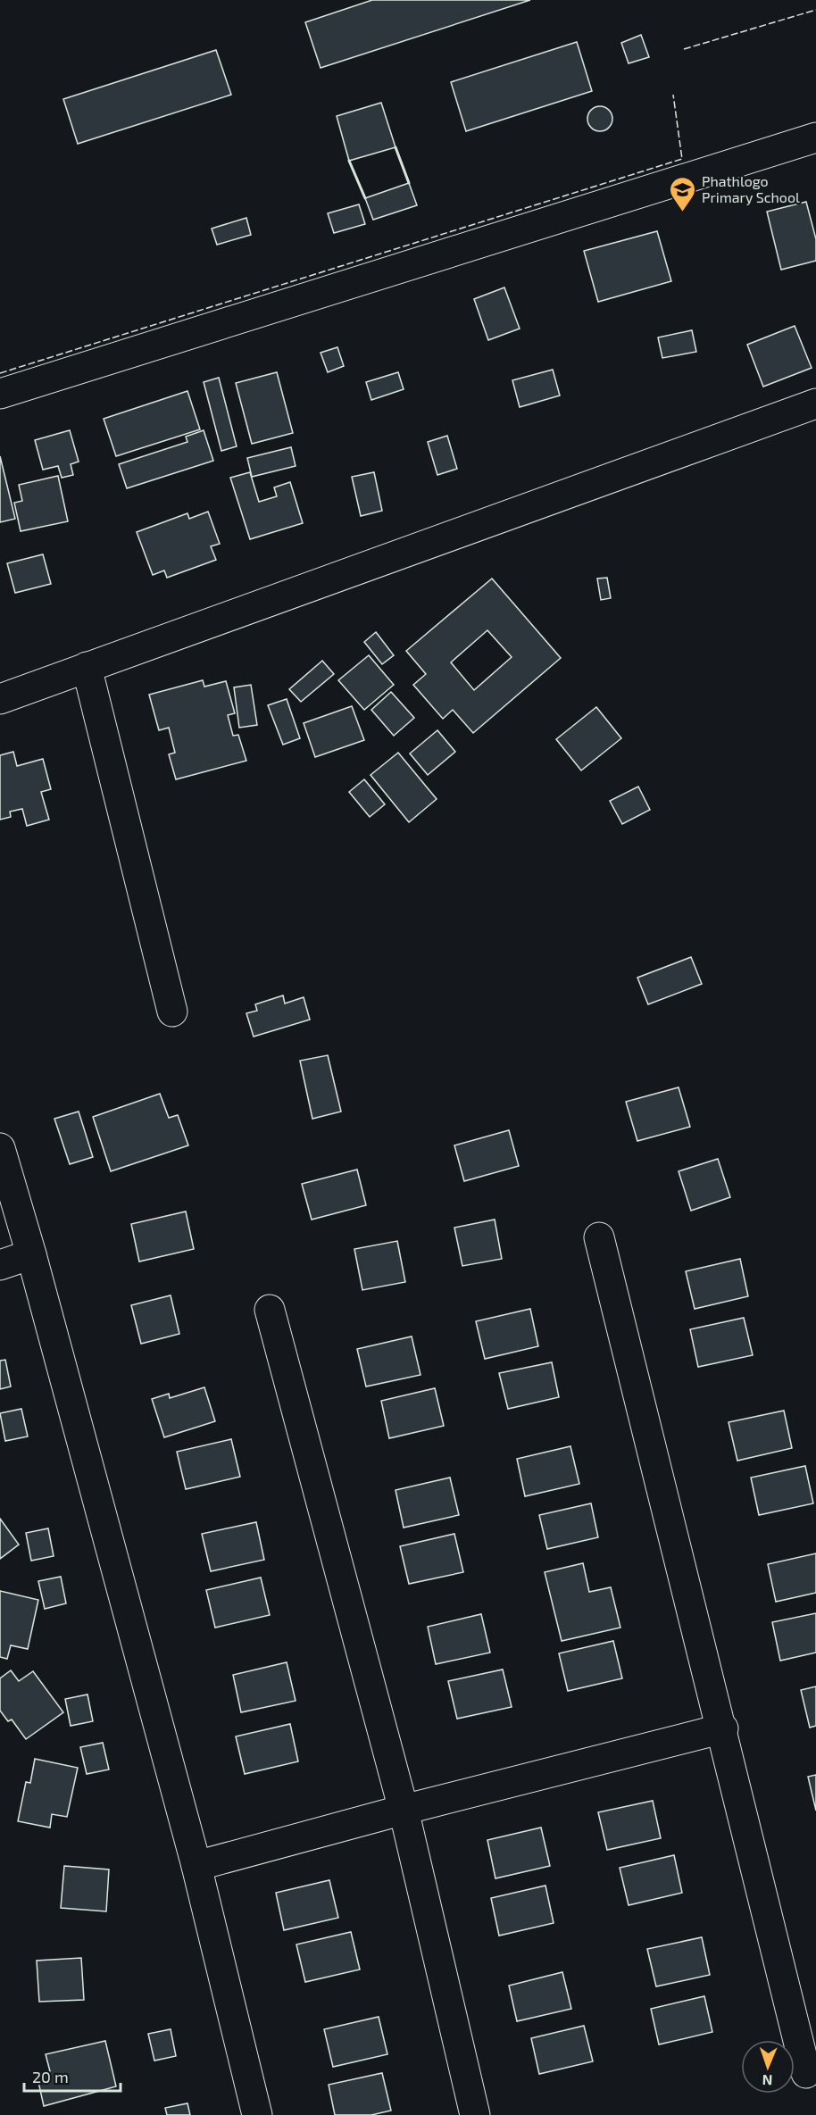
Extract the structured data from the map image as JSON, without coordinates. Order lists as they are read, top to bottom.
{
  "places": {
    "school or university": ["Phathlogo Primary School"]
  },
  "scale_bar": "20 m",
  "north": "bottom"
}
